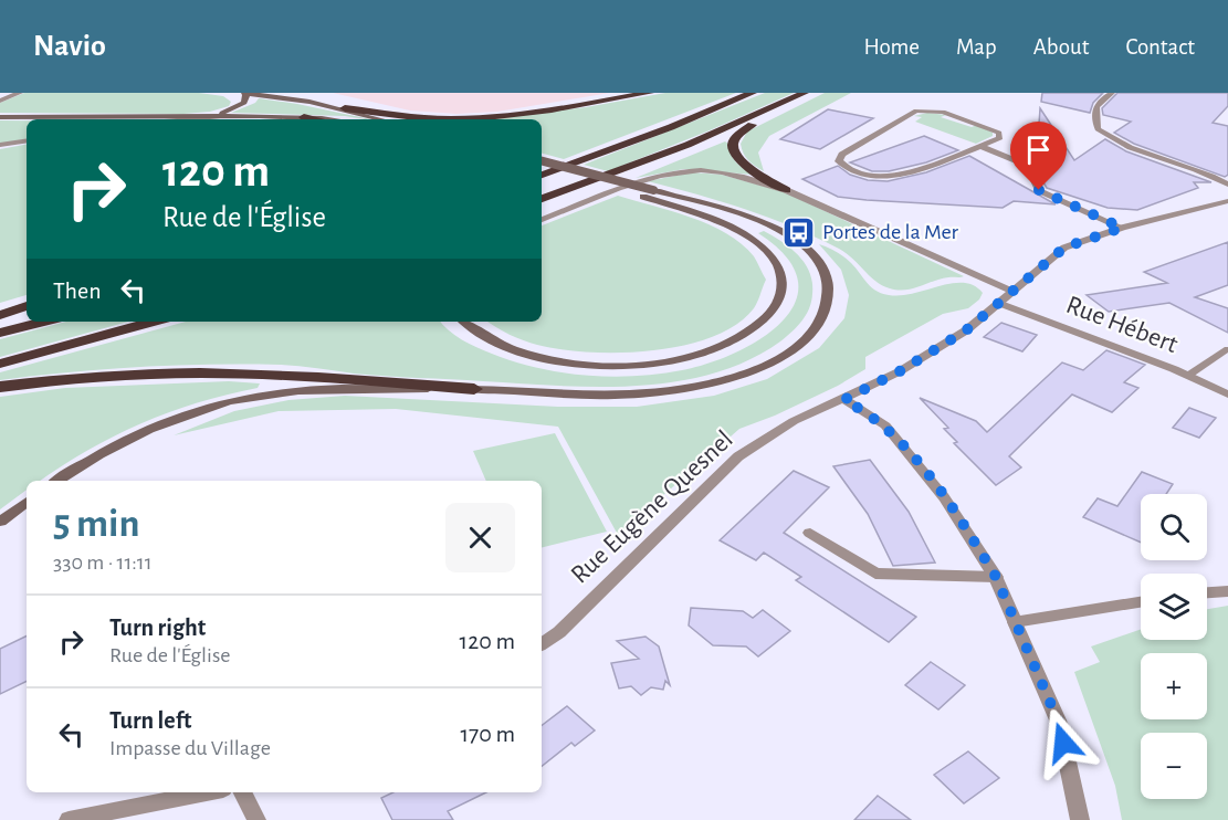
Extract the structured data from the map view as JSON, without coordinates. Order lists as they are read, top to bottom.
{
  "streets": {
    "street": ["Rue Hébert", "Rue Eugène Quesnel"]
  },
  "crossings": [
    ["Rue Hébert", "Rue Eugène Quesnel"]
  ],
  "places": {
    "bus stop": ["Portes de la Mer"]
  },
  "page": {
    "header": "Navio",
    "nav": [
      "Home",
      "Map",
      "About",
      "Contact"
    ],
    "turn": ["120 m", "Rue de l'Église"],
    "then": "Then",
    "heading": ["5 min", "330 m · 11:11"],
    "map_buttons": ["+", "−"],
    "list": [
      {
        "name": "Turn right",
        "note": "Rue de l'Église",
        "value": "120 m"
      },
      {
        "name": "Turn left",
        "note": "Impasse du Village",
        "value": "170 m"
      }
    ]
  }
}
